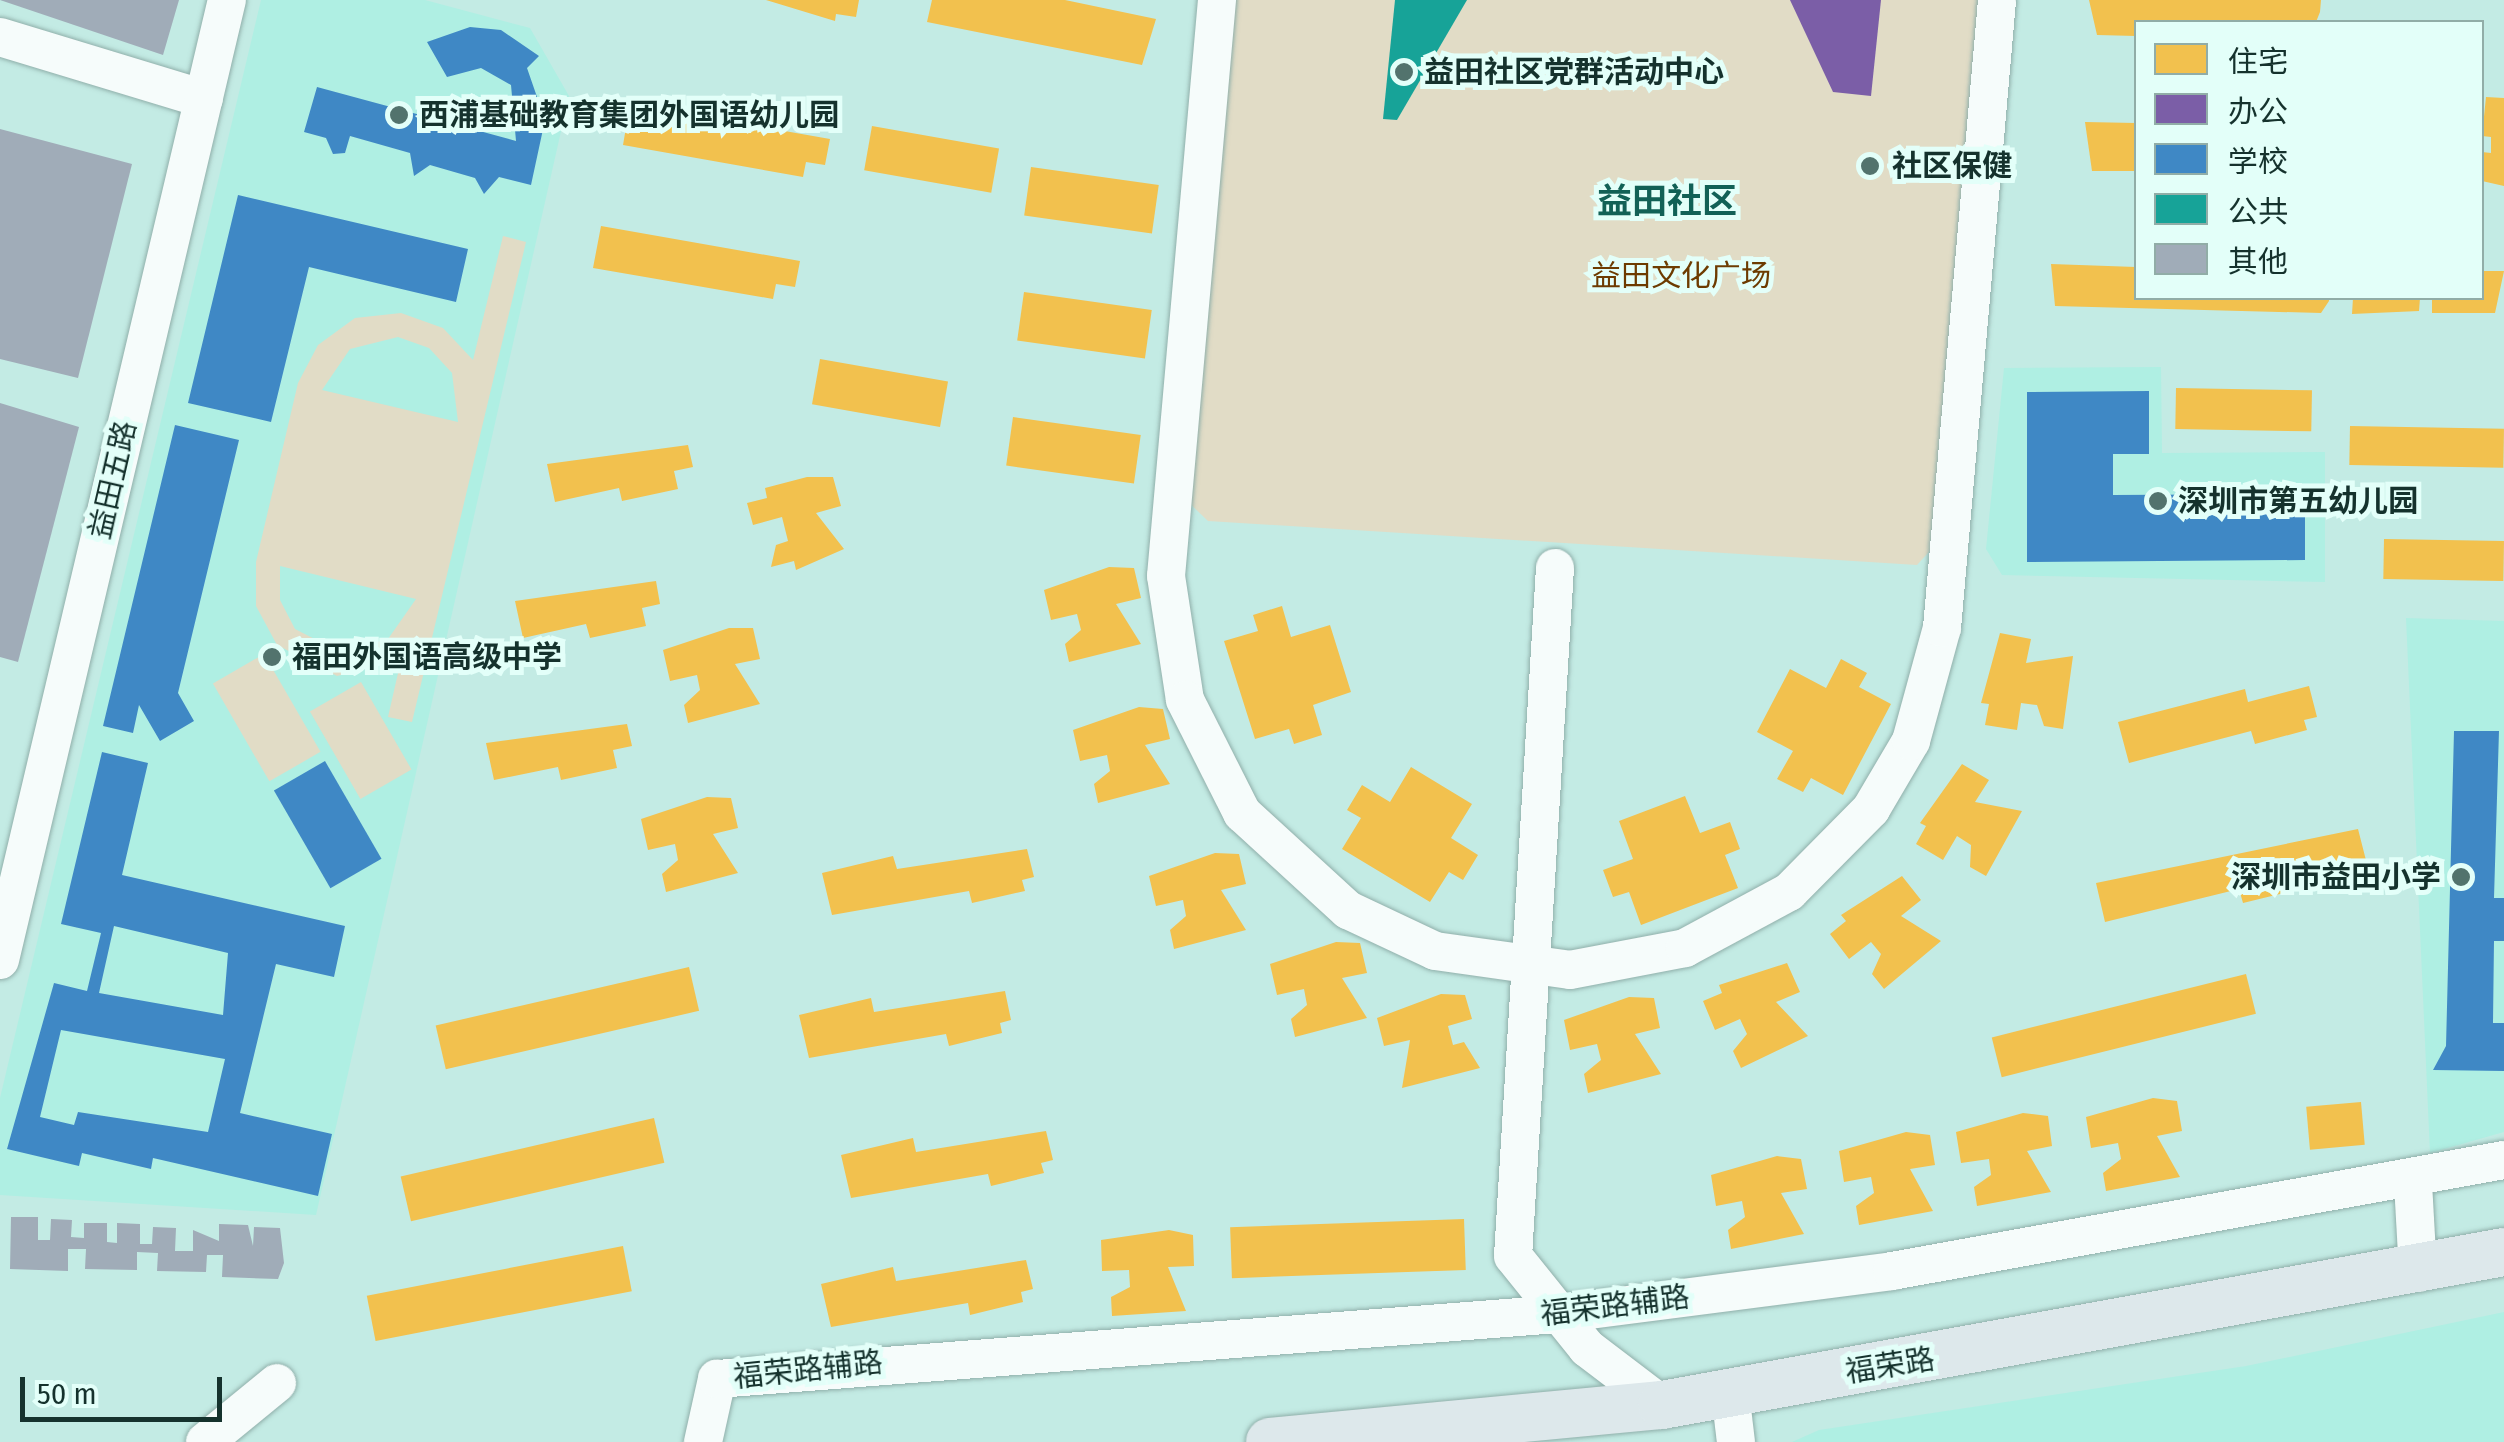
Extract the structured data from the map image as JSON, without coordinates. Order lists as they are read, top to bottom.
{
  "streets": {
    "main road": ["福荣路"],
    "street": ["益田五路", "福荣路辅路"]
  },
  "districts": ["益田社区"],
  "parks": ["益田文化广场"],
  "places": [
    "益田社区党群活动中心",
    "西浦基础教育集团外国语幼儿园",
    "社区保健",
    "深圳市第五幼儿园",
    "福田外国语高级中学",
    "深圳市益田小学"
  ],
  "legend": [
    "住宅",
    "办公",
    "学校",
    "公共",
    "其他"
  ],
  "scale_bar": "50 m"
}
